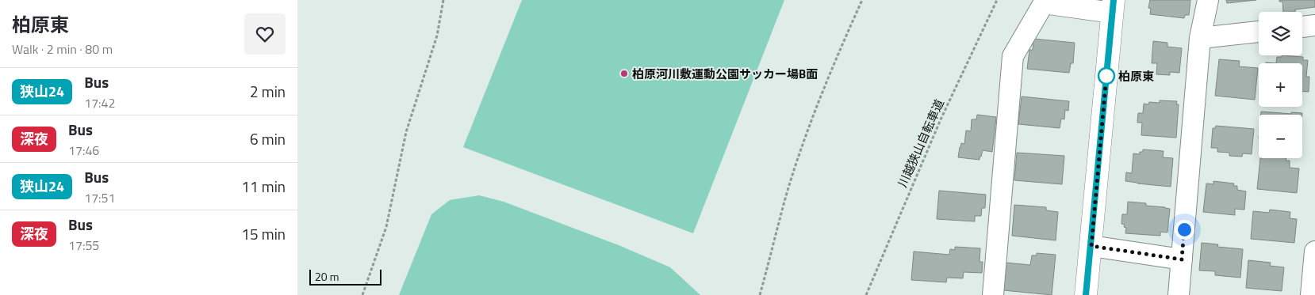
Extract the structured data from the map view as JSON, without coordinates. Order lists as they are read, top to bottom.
{
  "streets": {
    "path": ["川越狭山自転車道"]
  },
  "places": ["柏原河川敷運動公園サッカー場B面", "柏原東"],
  "lines": ["bus line 狭山24"],
  "scale_bar": "20 m",
  "page": {
    "heading": ["柏原東", "Walk · 2 min · 80 m"],
    "map_buttons": ["+", "−"],
    "list": [
      {
        "mark": "狭山24",
        "name": "Bus",
        "note": "17:42",
        "value": "2 min"
      },
      {
        "mark": "深夜",
        "name": "Bus",
        "note": "17:46",
        "value": "6 min"
      },
      {
        "mark": "狭山24",
        "name": "Bus",
        "note": "17:51",
        "value": "11 min"
      },
      {
        "mark": "深夜",
        "name": "Bus",
        "note": "17:55",
        "value": "15 min"
      }
    ],
    "scale": "20 m"
  }
}
